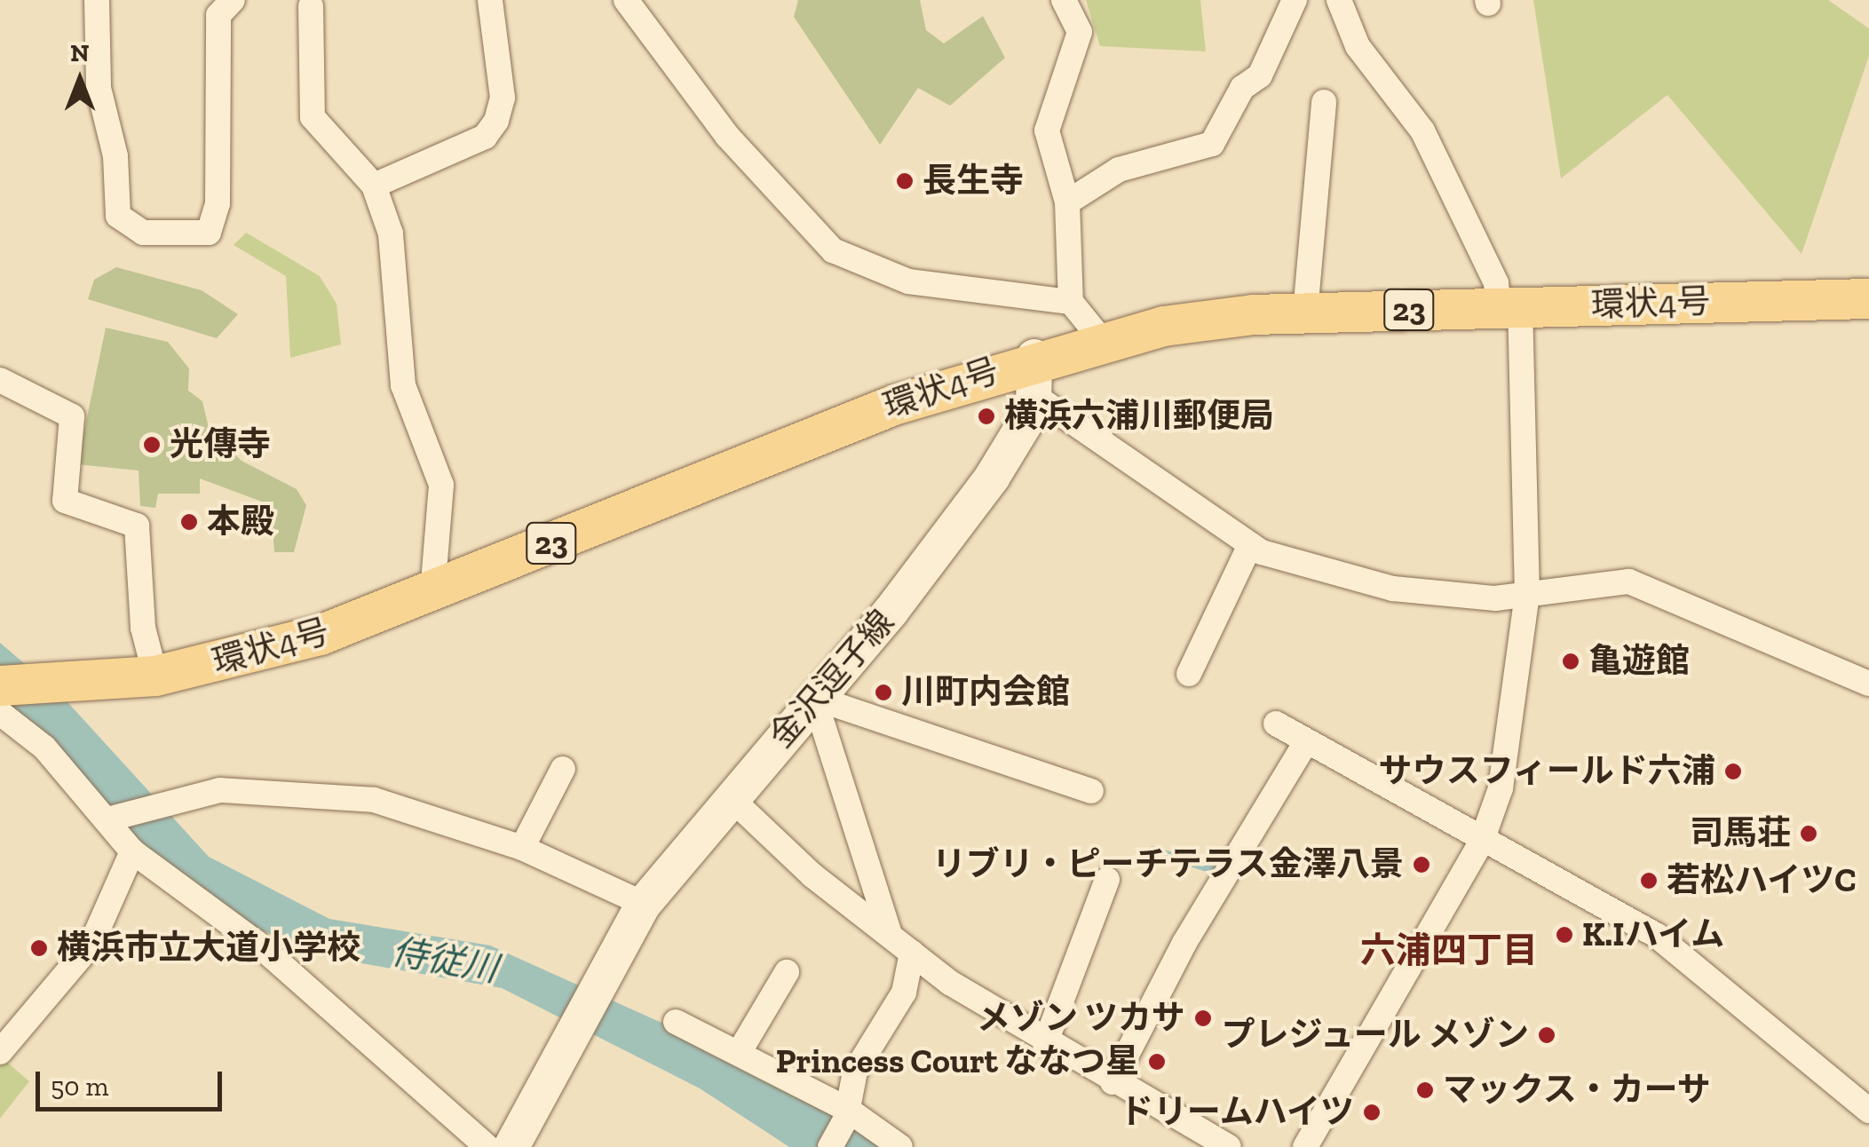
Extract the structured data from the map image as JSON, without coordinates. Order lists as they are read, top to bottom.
{
  "streets": {
    "main road": ["環状4号", "23", "金沢逗子線"]
  },
  "districts": ["六浦四丁目"],
  "water": ["侍従川"],
  "places": [
    "長生寺",
    "横浜六浦川郵便局",
    "光傳寺",
    "本殿",
    "亀遊館",
    "川町内会館",
    "サウスフィールド六浦",
    "司馬荘",
    "リブリ・ピーチテラス金澤八景",
    "若松ハイツC",
    "K.Iハイム",
    "横浜市立大道小学校",
    "メゾン ツカサ",
    "プレジュール メゾン",
    "Princess Court ななつ星",
    "マックス・カーサ",
    "ドリームハイツ"
  ],
  "scale_bar": "50 m",
  "north": "top"
}
